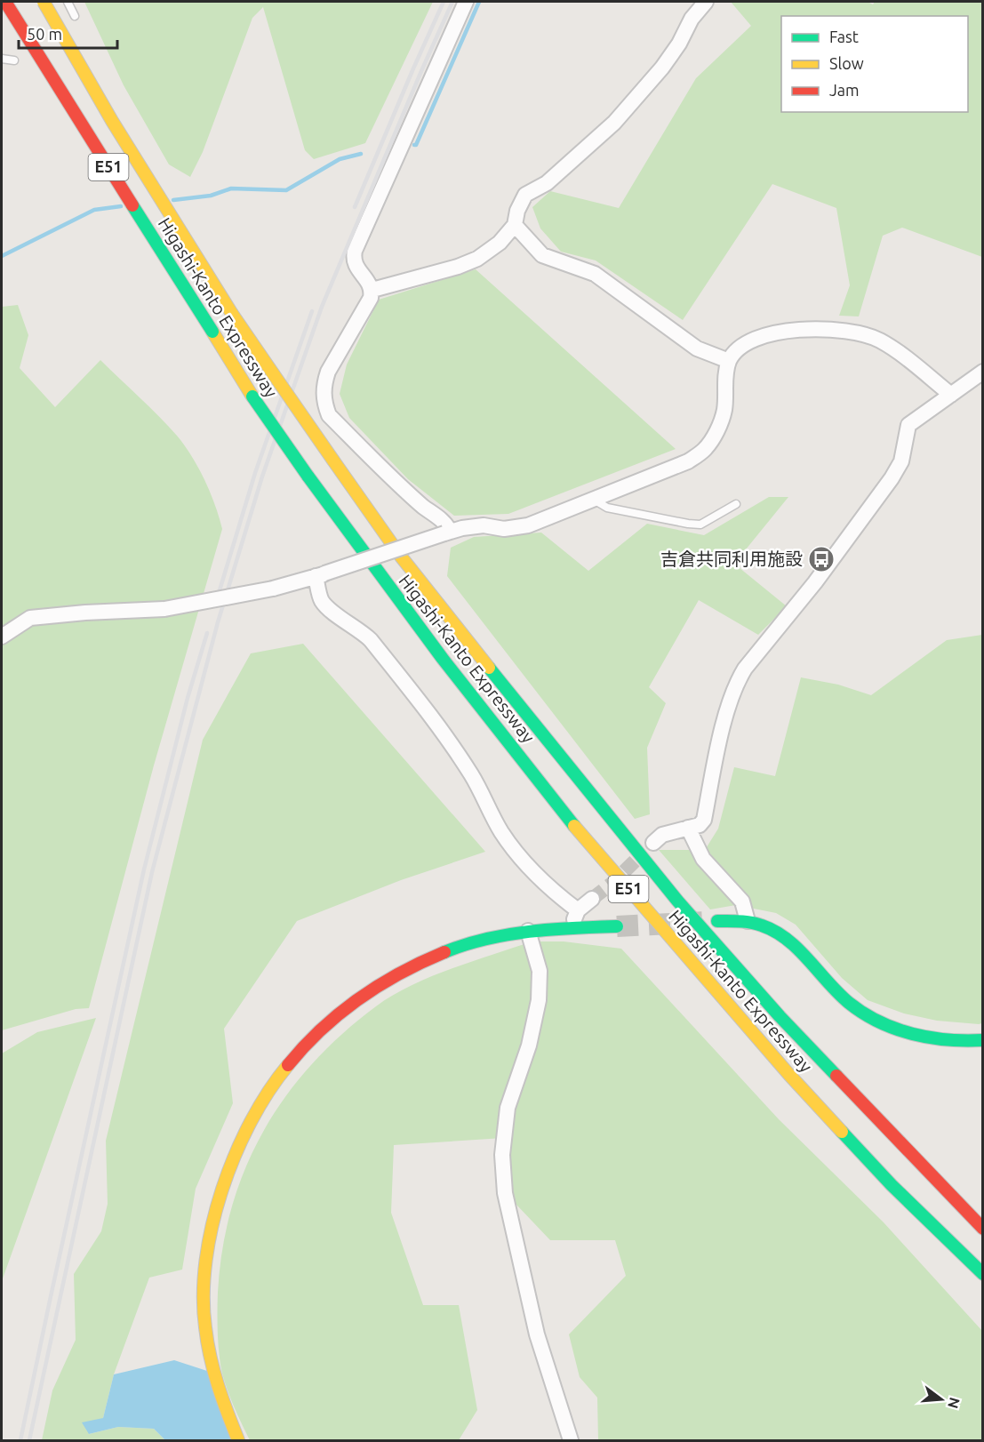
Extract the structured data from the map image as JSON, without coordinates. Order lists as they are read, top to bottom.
{
  "streets": {
    "main road": ["E51", "Higashi-Kanto Expressway"]
  },
  "places": {
    "bus stop": ["吉倉共同利用施設"]
  },
  "legend": ["Fast", "Slow", "Jam"],
  "scale_bar": "50 m",
  "north": "right"
}
